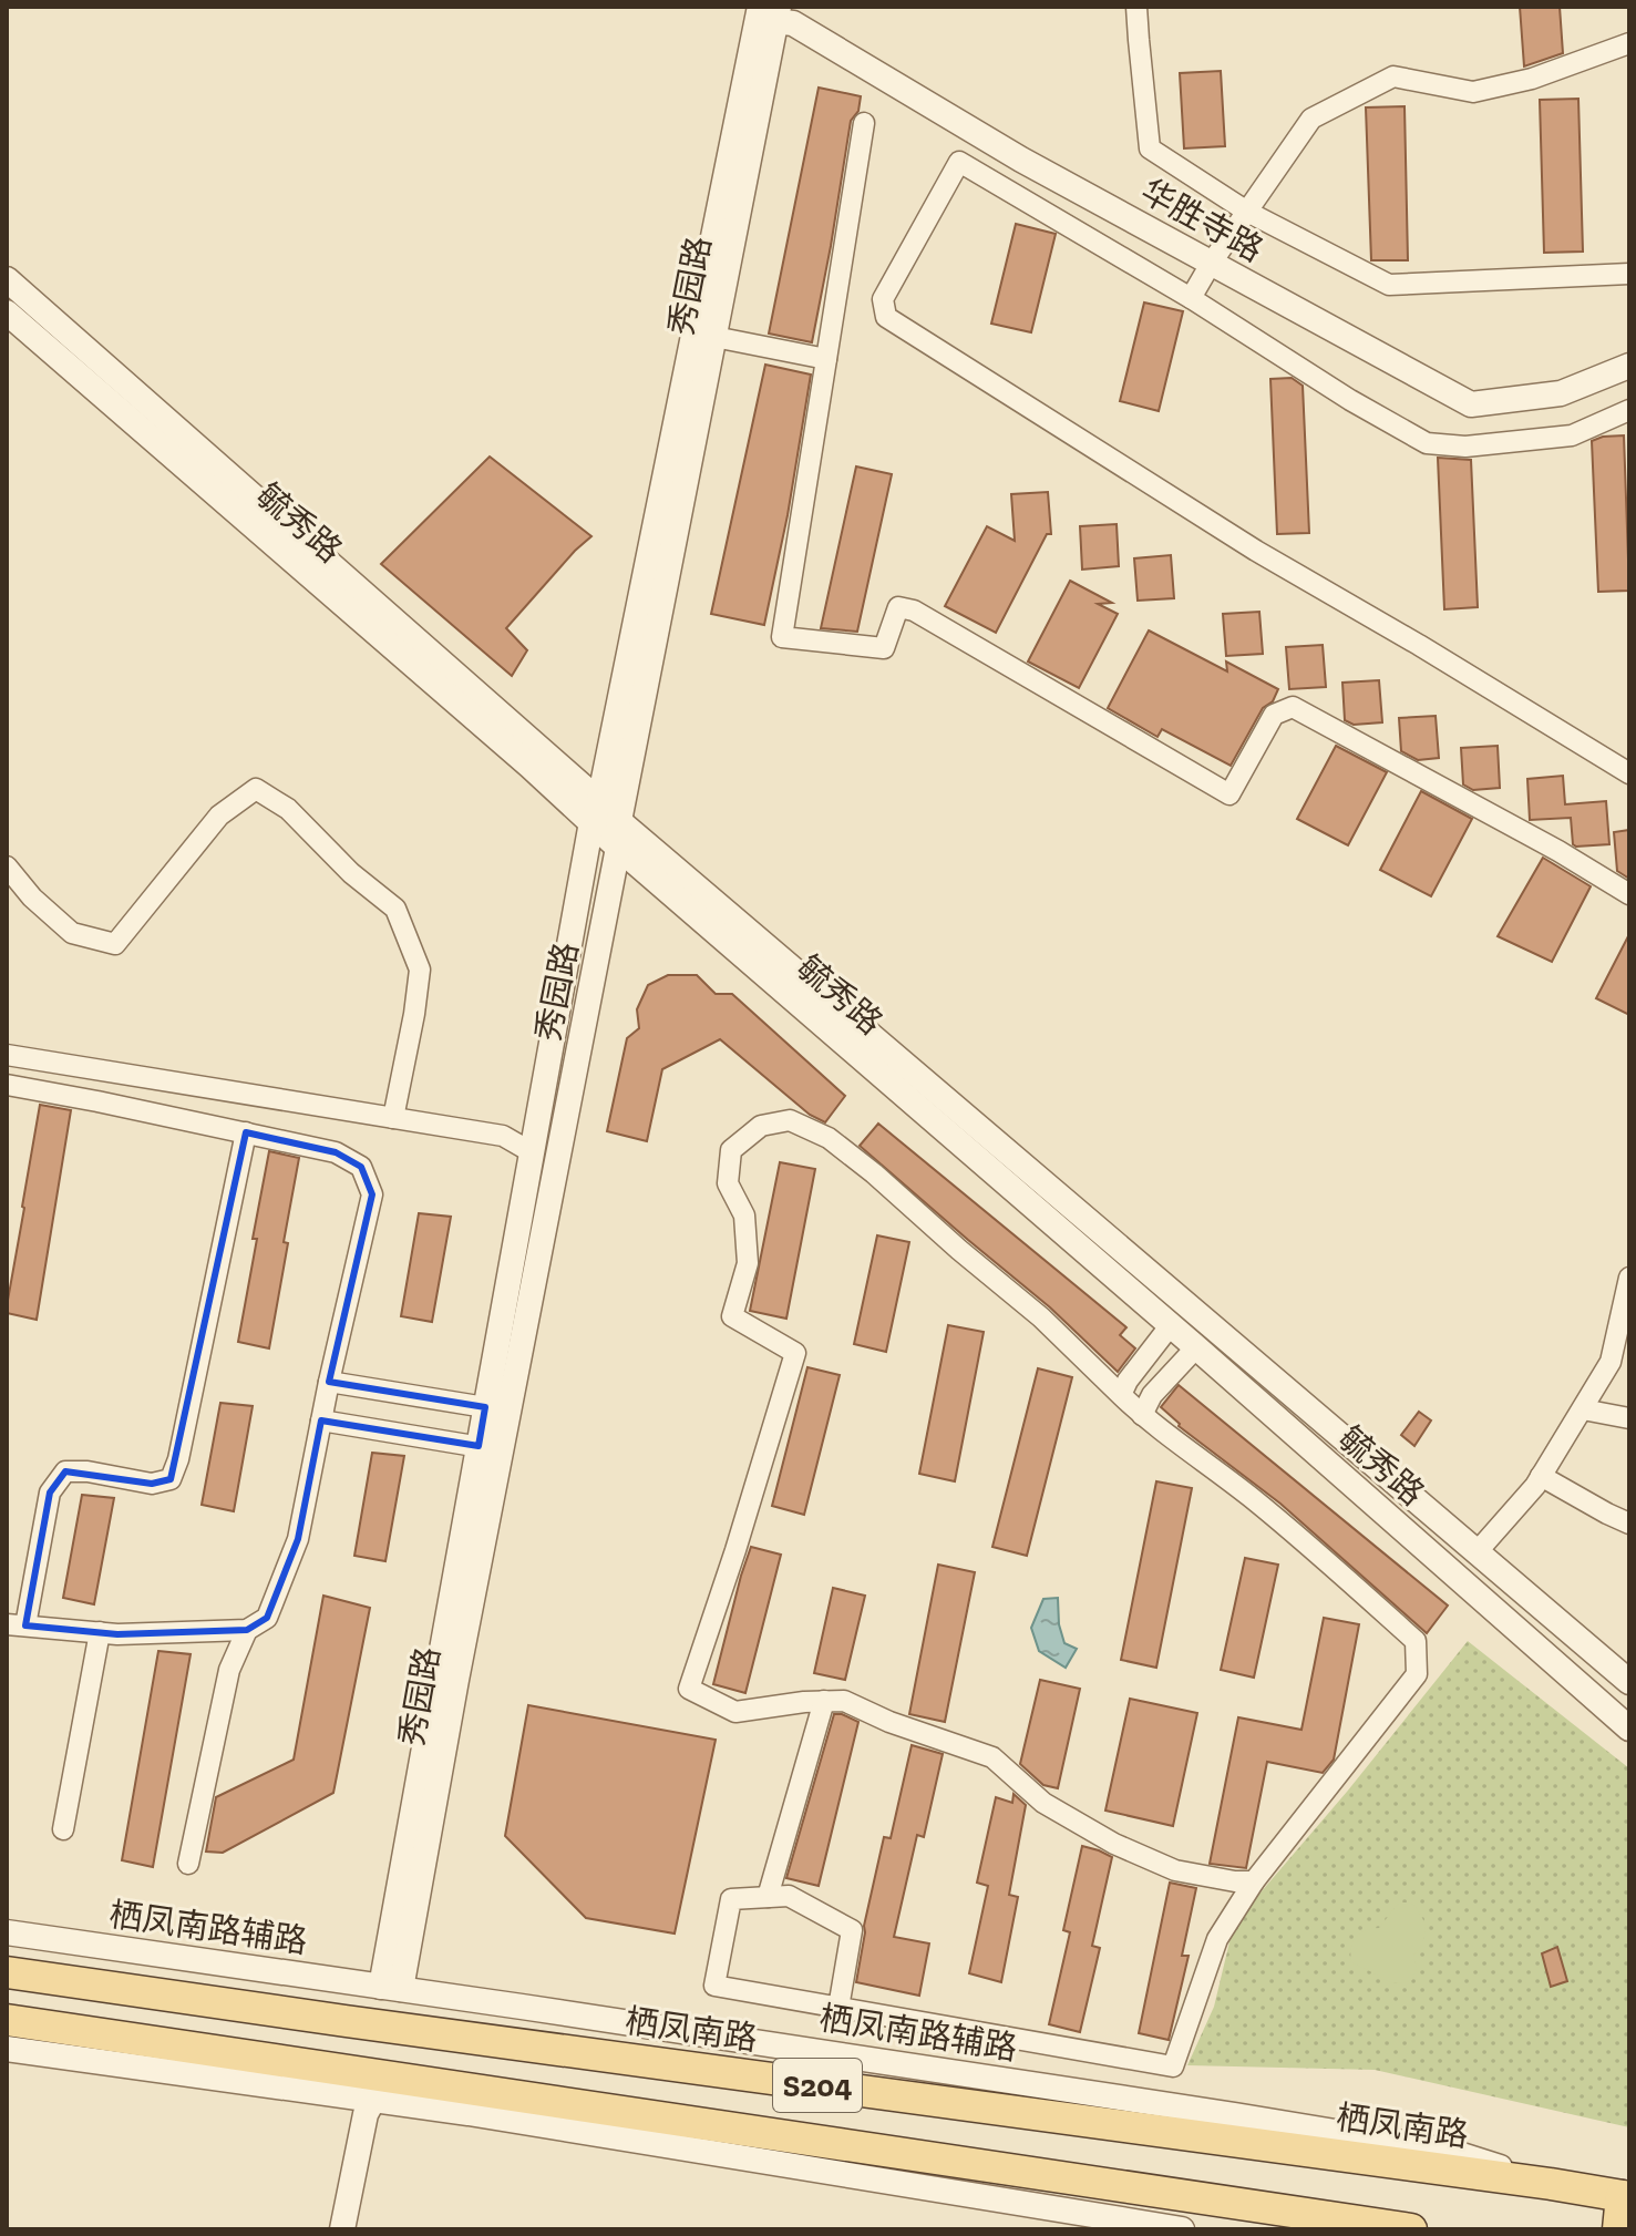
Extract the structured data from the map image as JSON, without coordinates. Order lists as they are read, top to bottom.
{
  "streets": {
    "main road": ["栖凤南路", "S204"],
    "street": [
      "华胜寺路",
      "秀园路",
      "毓秀路",
      "栖凤南路辅路"
    ]
  },
  "crossings": [
    ["华胜寺路", "秀园路"],
    ["秀园路", "毓秀路"],
    ["秀园路", "栖凤南路辅路"],
    ["栖凤南路辅路", "栖凤南路"]
  ]
}
